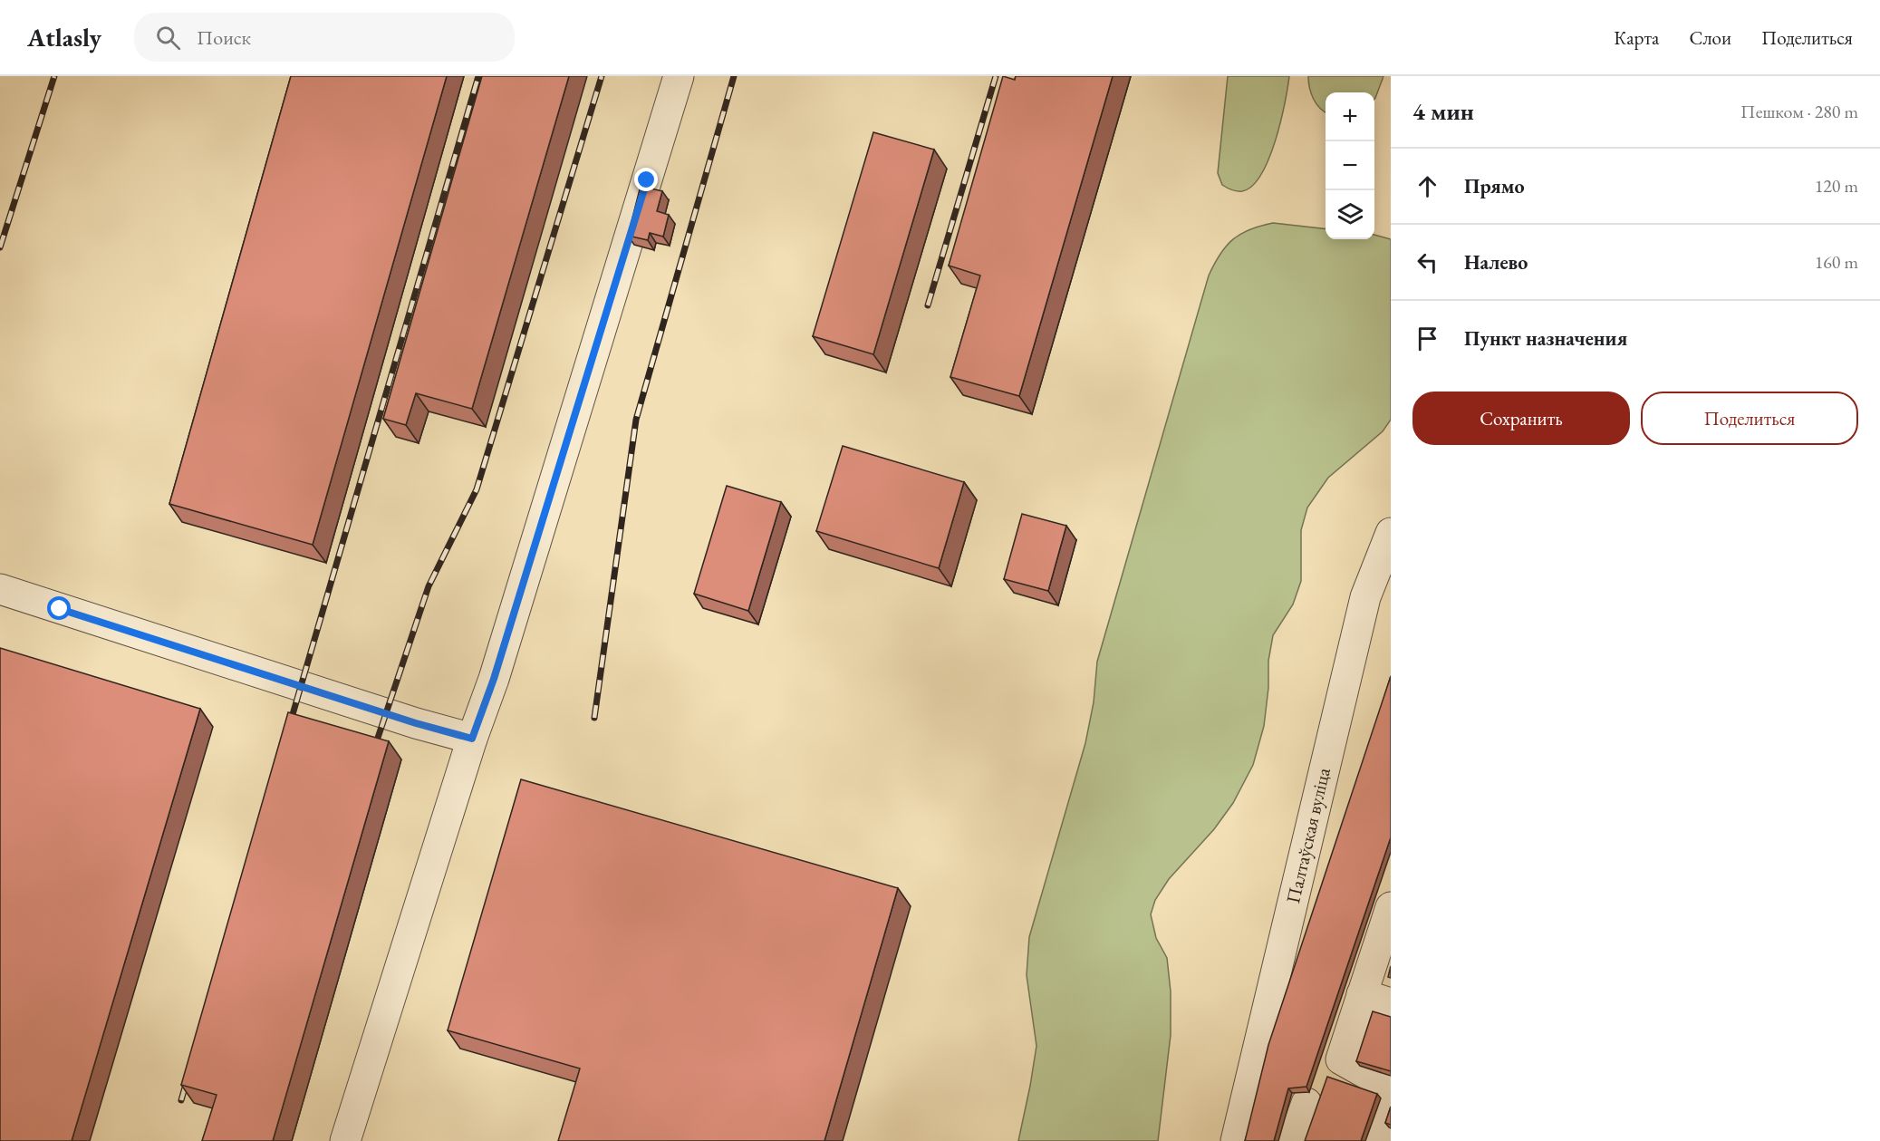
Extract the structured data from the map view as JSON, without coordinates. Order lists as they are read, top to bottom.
{
  "streets": {
    "street": ["Палтаўская вуліца"]
  },
  "page": {
    "header": "Atlasly",
    "search": "Поиск",
    "nav": ["Карта", "Слои", "Поделиться"],
    "heading": ["4 мин", "Пешком · 280 m"],
    "map_buttons": ["+", "−"],
    "list": [
      ["Прямо", "120 m"],
      ["Налево", "160 m"],
      "Пункт назначения"
    ],
    "buttons": ["Сохранить", "Поделиться"]
  }
}
